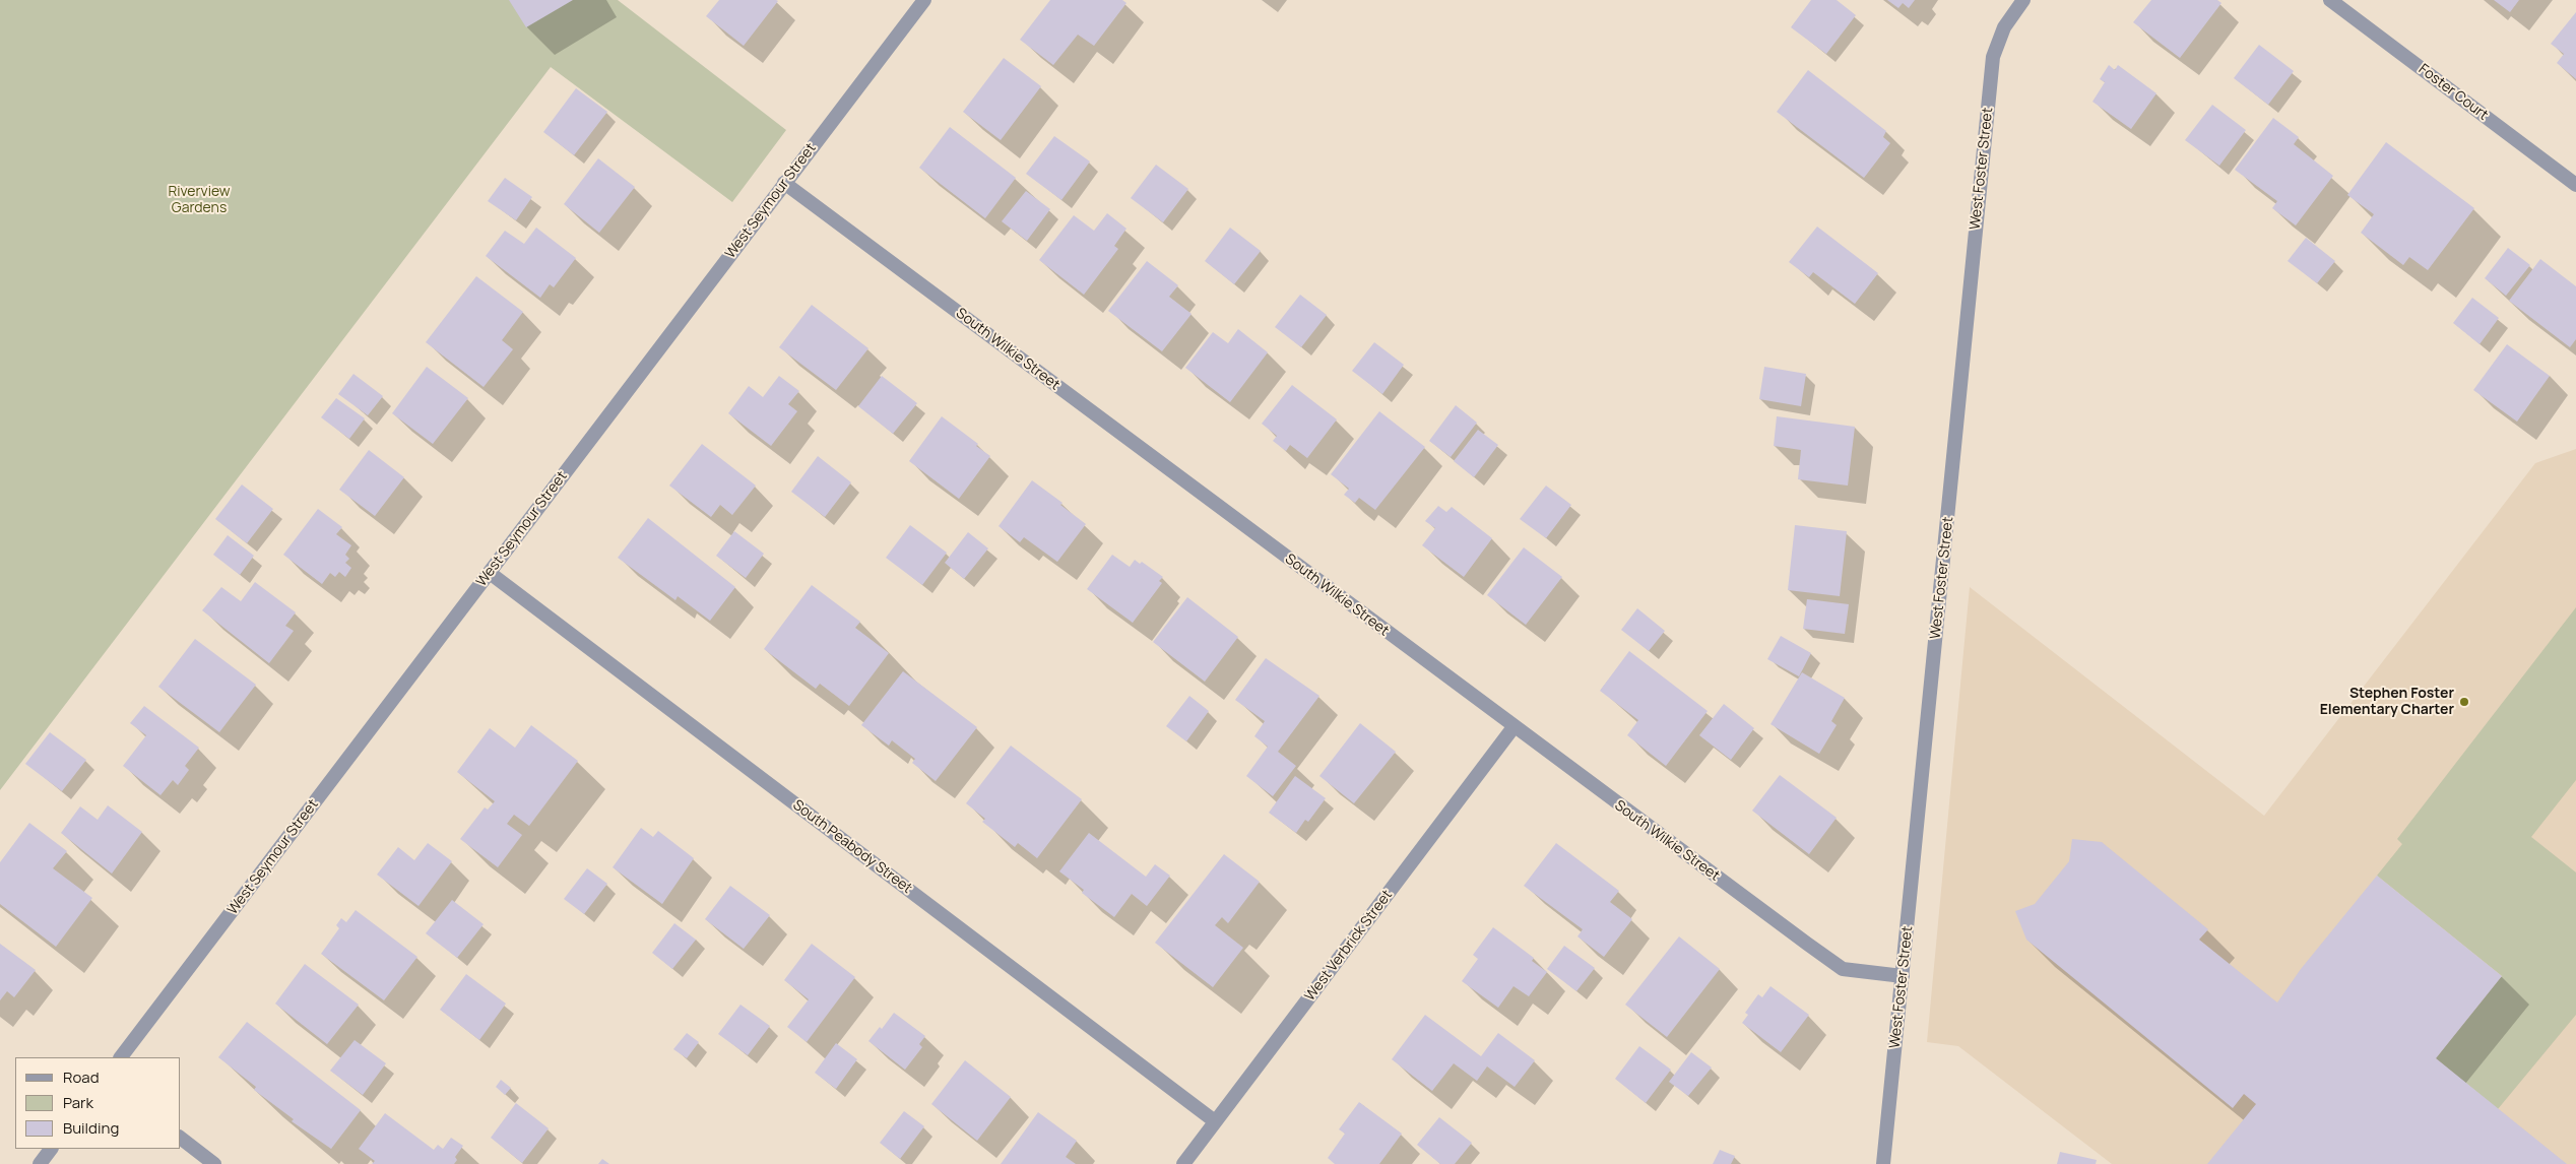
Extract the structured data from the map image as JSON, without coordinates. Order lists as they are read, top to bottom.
{
  "streets": {
    "street": [
      "Foster Court",
      "West Foster Street",
      "West Seymour Street",
      "South Wilkie Street",
      "South Peabody Street",
      "West Verbrick Street"
    ]
  },
  "crossings": [
    ["West Foster Street", "South Wilkie Street"],
    ["West Seymour Street", "South Wilkie Street"],
    ["West Seymour Street", "South Peabody Street"],
    ["South Wilkie Street", "West Verbrick Street"],
    ["South Peabody Street", "West Verbrick Street"]
  ],
  "parks": ["Riverview Gardens"],
  "places": ["Stephen Foster Elementary Charter"],
  "legend": ["Road", "Park", "Building"]
}
